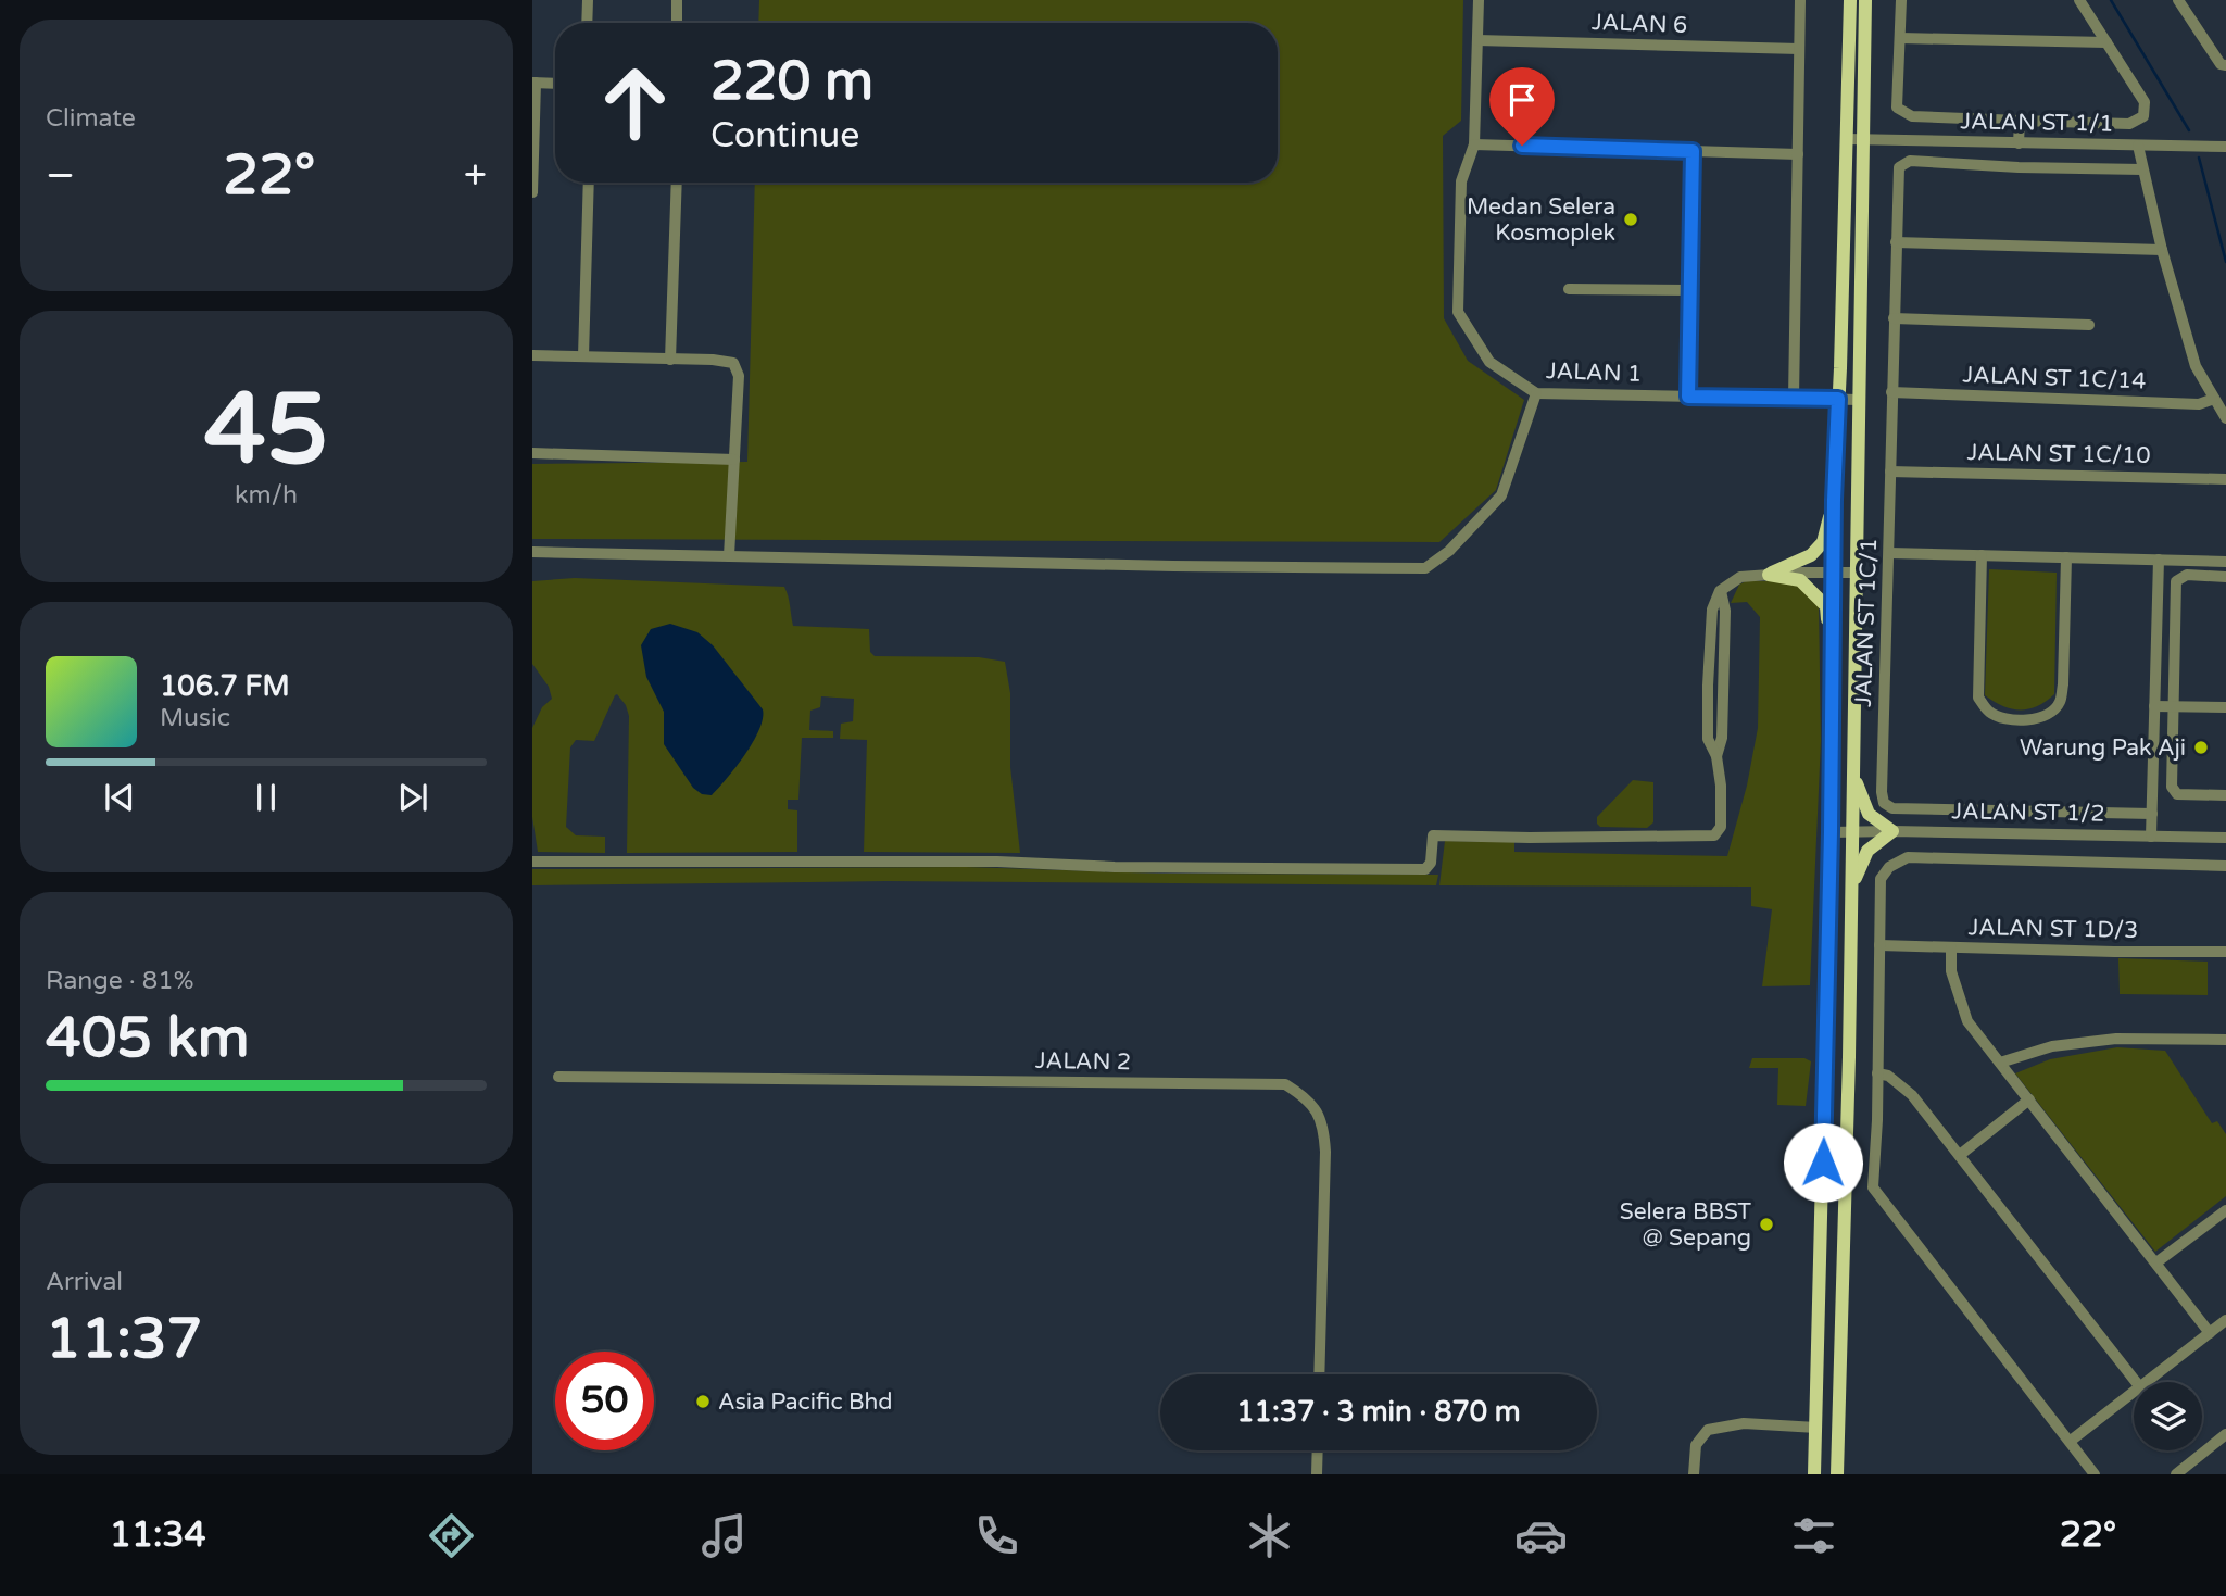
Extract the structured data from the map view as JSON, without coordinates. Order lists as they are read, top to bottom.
{
  "streets": {
    "street": [
      "JALAN 6",
      "JALAN ST 1/1",
      "JALAN 1",
      "JALAN ST 1C/14",
      "JALAN ST 1C/10",
      "JALAN ST 1C/1",
      "JALAN ST 1/2",
      "JALAN ST 1D/3",
      "JALAN 2"
    ]
  },
  "crossings": [
    ["JALAN 6", "JALAN 1"],
    ["JALAN ST 1C/14", "JALAN ST 1C/1"],
    ["JALAN ST 1C/10", "JALAN ST 1C/1"]
  ],
  "places": [
    "Medan Selera Kosmoplek",
    "Warung Pak Aji",
    "Selera BBST @ Sepang",
    "Asia Pacific Bhd"
  ],
  "page": {
    "tile": [
      "Climate",
      ["45", "km/h"],
      ["Range · 81%", "405 km"],
      ["Arrival", "11:37"]
    ],
    "turn": ["220 m", "Continue"],
    "heat": ["−", "22°", "+"],
    "song": ["106.7 FM", "Music"],
    "limit": "50",
    "trip": "11:37 · 3 min · 870 m",
    "tabs": ["11:34", "22°"]
  }
}
